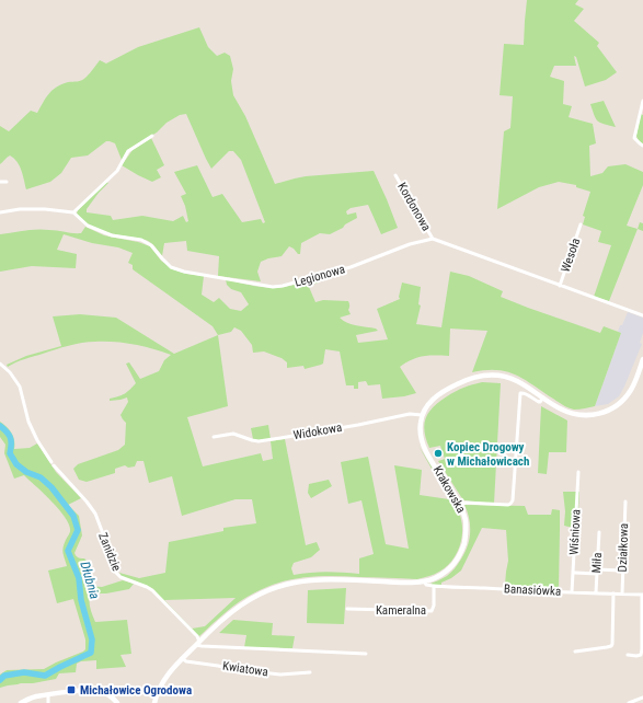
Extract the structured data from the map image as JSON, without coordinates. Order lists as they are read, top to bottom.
{
  "streets": {
    "main road": ["Krakowska"],
    "street": [
      "Kordonowa",
      "Wesoła",
      "Legionowa",
      "Widokowa",
      "Wiśniowa",
      "Działkowa",
      "Zanidzie",
      "Miła",
      "Banasiówka",
      "Kameralna",
      "Kwiatowa"
    ]
  },
  "crossings": [
    ["Kordonowa", "Legionowa"],
    ["Widokowa", "Krakowska"],
    ["Krakowska", "Zanidzie"],
    ["Krakowska", "Banasiówka"],
    ["Krakowska", "Kwiatowa"],
    ["Wiśniowa", "Banasiówka"],
    ["Działkowa", "Banasiówka"],
    ["Miła", "Banasiówka"],
    ["Banasiówka", "Kameralna"]
  ],
  "water": ["Dłubnia"],
  "places": {
    "other": ["Kopiec Drogowy w Michałowicach"],
    "transit": ["Michałowice Ogrodowa"]
  }
}
